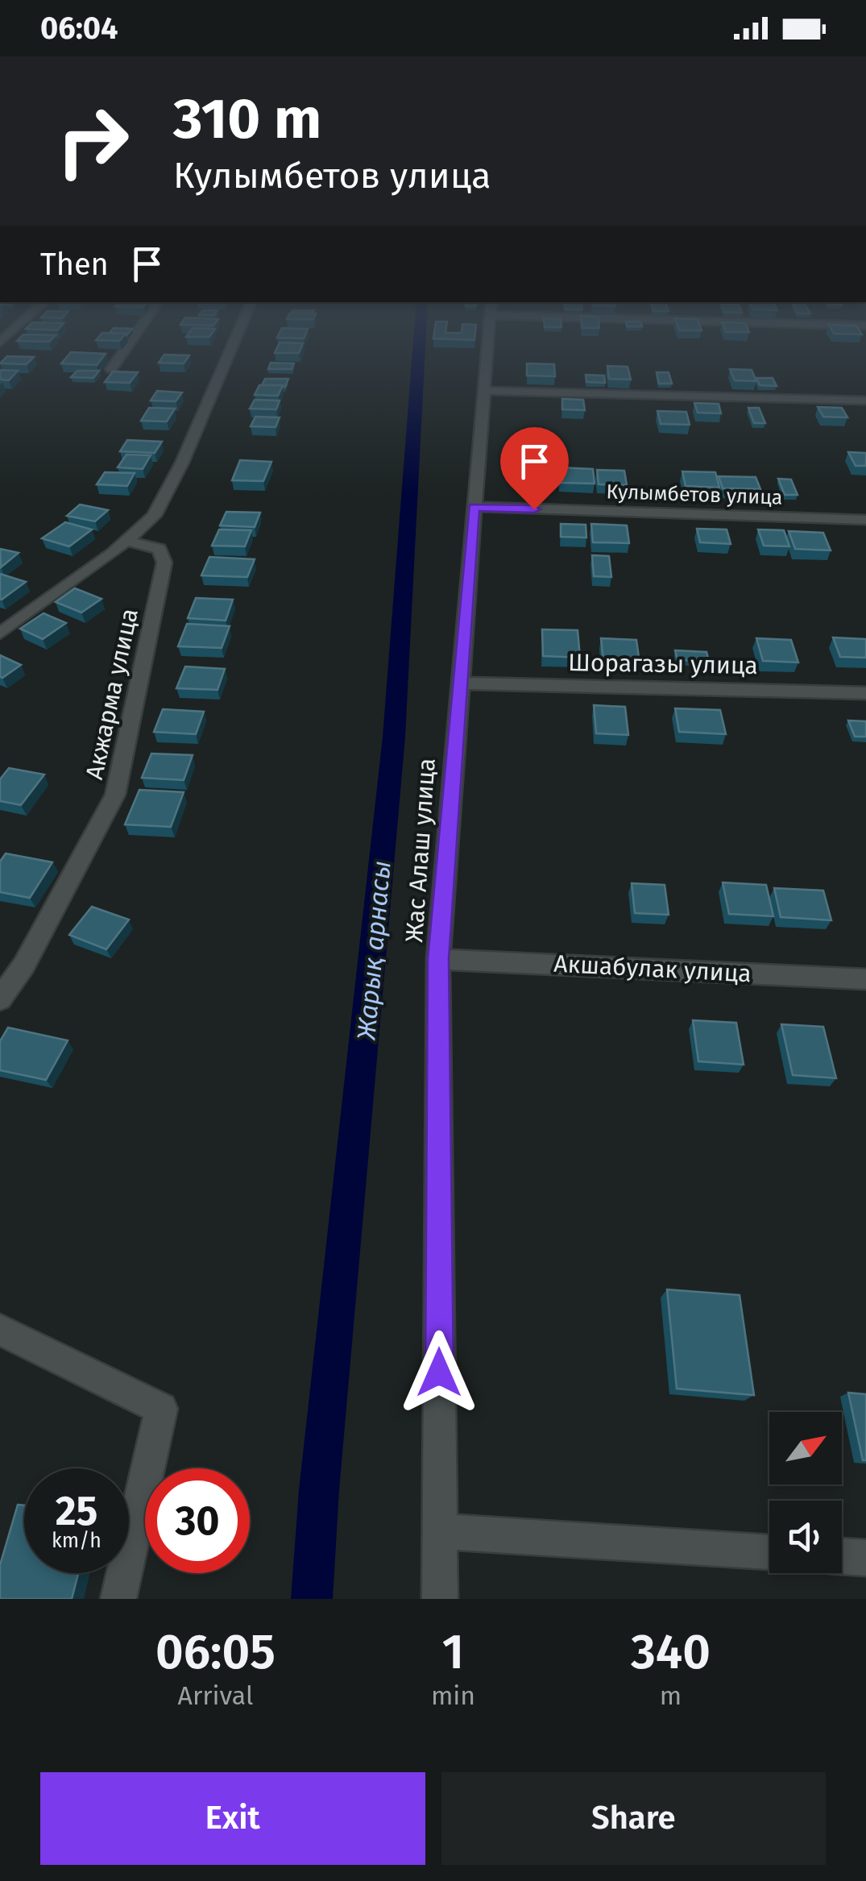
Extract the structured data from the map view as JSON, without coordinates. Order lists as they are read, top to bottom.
{
  "streets": {
    "street": [
      "Кулымбетов улица",
      "Шорагазы улица",
      "Акжарма улица",
      "Жас Алаш улица",
      "Акшабулак улица"
    ]
  },
  "crossings": [
    ["Кулымбетов улица", "Жас Алаш улица"],
    ["Шорагазы улица", "Жас Алаш улица"],
    ["Жас Алаш улица", "Акшабулак улица"]
  ],
  "water": ["Жарық арнасы"],
  "north": "top right",
  "page": {
    "status": "06:04",
    "turn": ["310 m", "Кулымбетов улица"],
    "then": "Then",
    "speed": "25 km/h",
    "limit": "30",
    "eta": [
      "06:05",
      "Arrival",
      "1",
      "min",
      "340",
      "m"
    ],
    "buttons": ["Exit", "Share"]
  }
}
